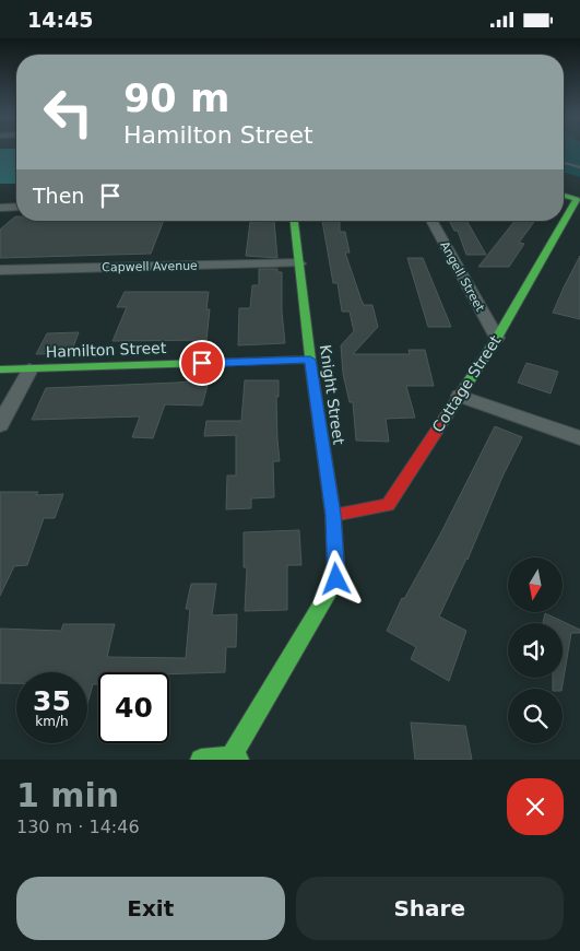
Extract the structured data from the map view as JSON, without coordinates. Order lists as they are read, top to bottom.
{
  "streets": {
    "street": [
      "Capwell Avenue",
      "Angell Street",
      "Hamilton Street",
      "Cottage Street",
      "Knight Street"
    ]
  },
  "crossings": [
    ["Capwell Avenue", "Knight Street"],
    ["Angell Street", "Cottage Street"],
    ["Hamilton Street", "Knight Street"],
    ["Cottage Street", "Knight Street"]
  ],
  "north": "bottom",
  "page": {
    "status": "14:45",
    "turn": ["90 m", "Hamilton Street"],
    "then": "Then",
    "speed": "35 km/h",
    "limit": "40",
    "heading": ["1 min", "130 m · 14:46"],
    "buttons": ["Exit", "Share"]
  }
}
